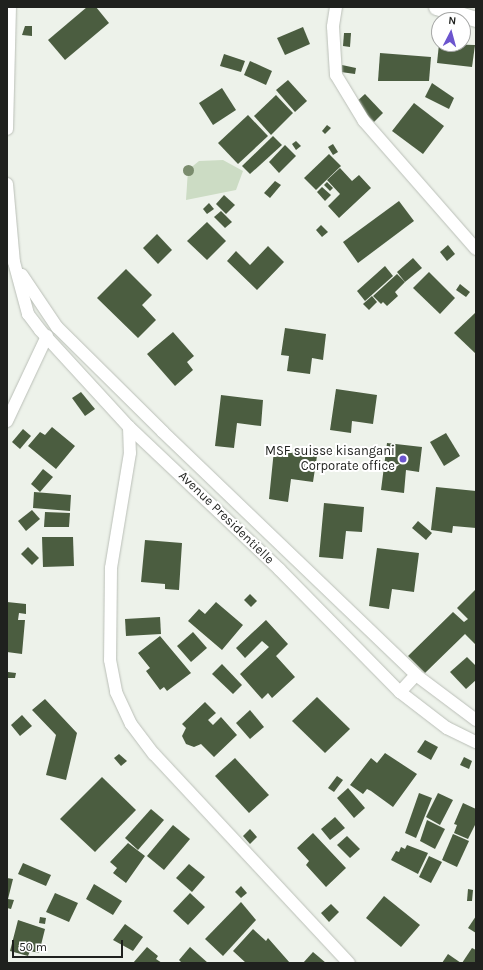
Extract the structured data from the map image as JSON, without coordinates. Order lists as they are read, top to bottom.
{
  "streets": {
    "street": ["Avenue Presidentielle"]
  },
  "places": ["MSF suisse kisangani Corporate office"],
  "scale_bar": "50 m",
  "north": "top"
}
